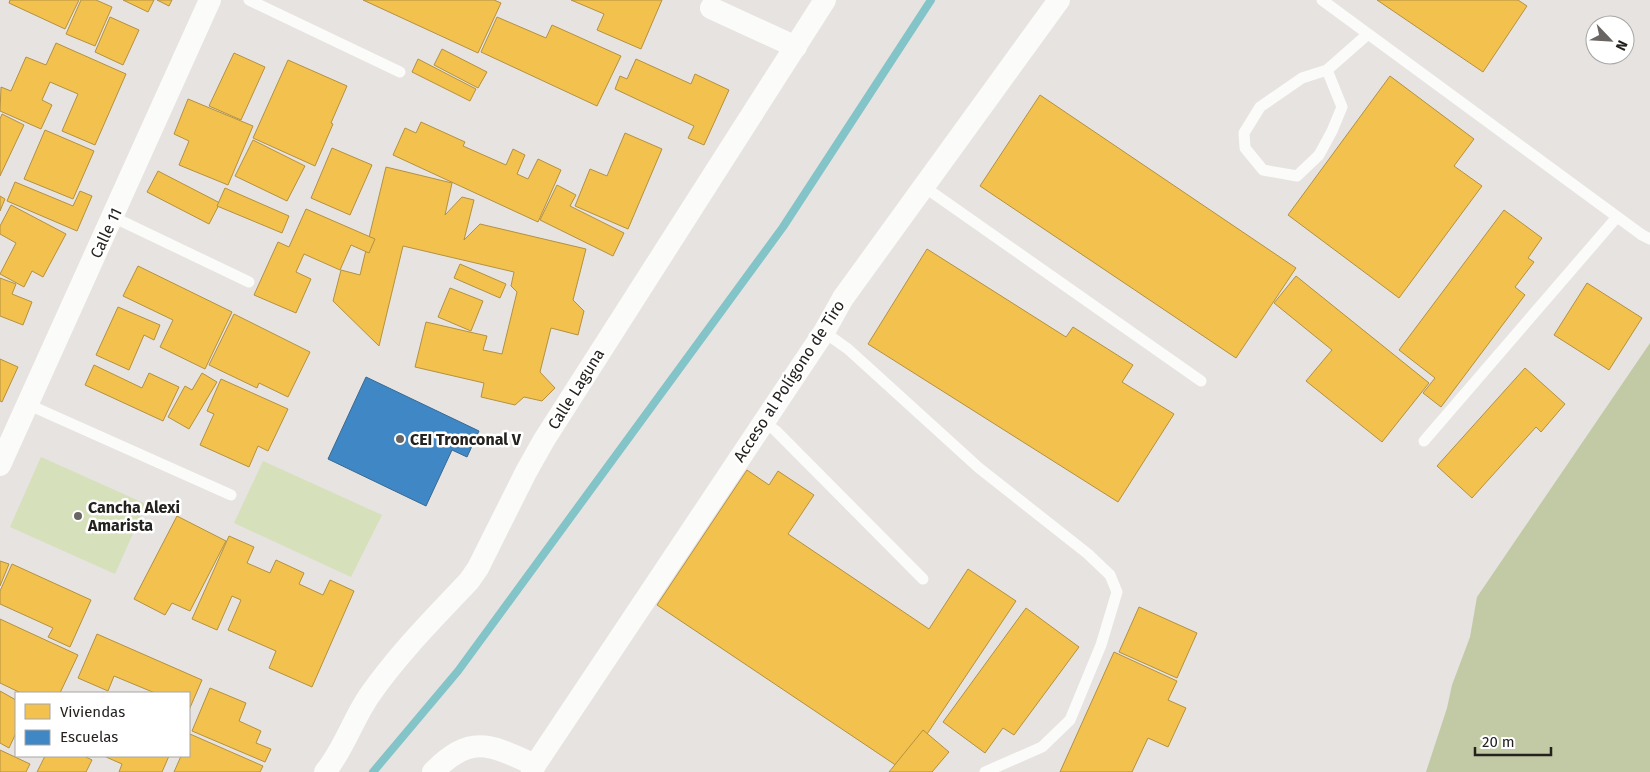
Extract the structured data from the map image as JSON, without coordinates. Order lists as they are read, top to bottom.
{
  "streets": {
    "street": ["Calle 11", "Acceso al Polígono de Tiro", "Calle Laguna"]
  },
  "places": ["CEI Tronconal V", "Cancha Alexi Amarista"],
  "legend": ["Viviendas", "Escuelas"],
  "scale_bar": "20 m",
  "north": "bottom right"
}
